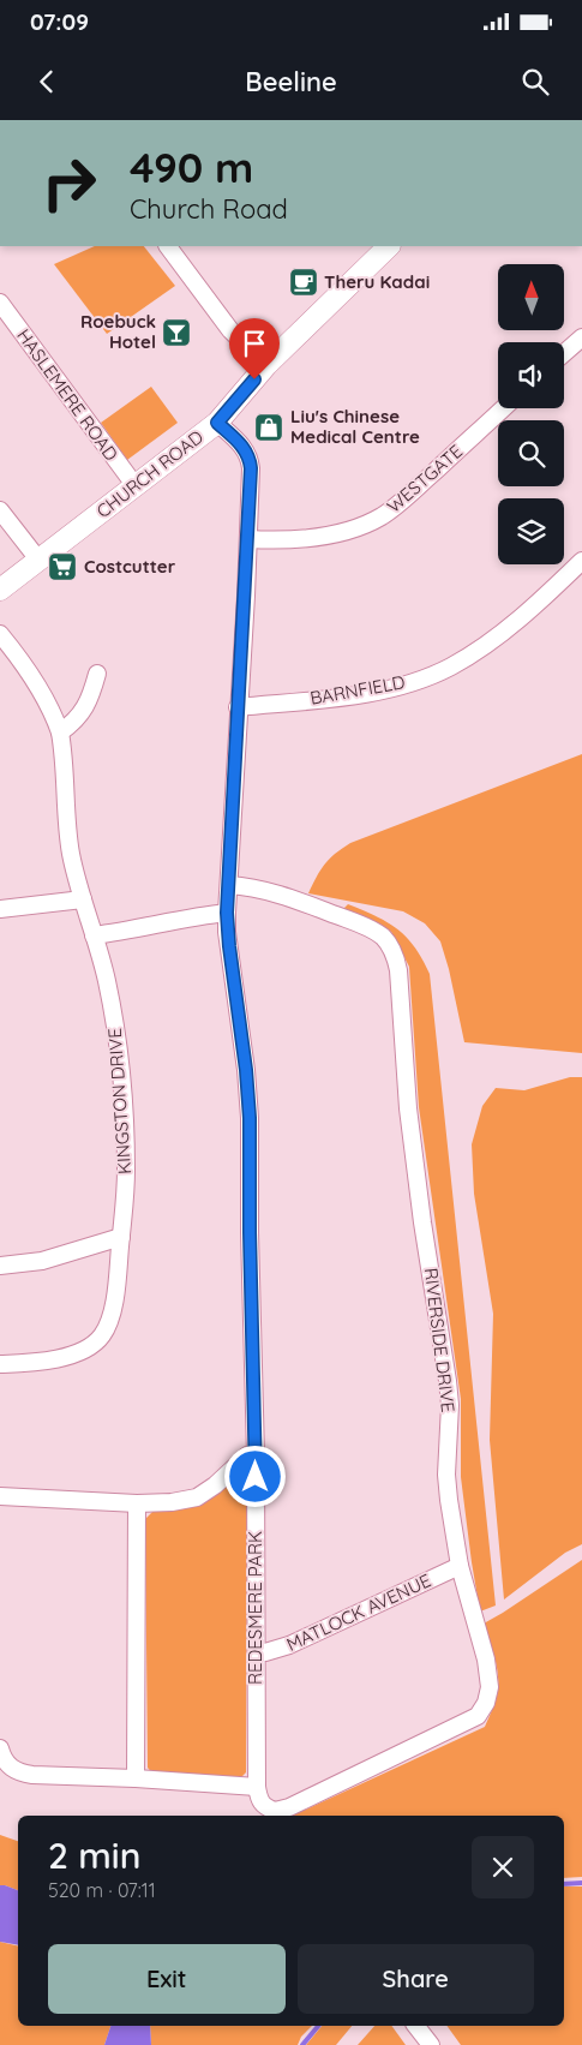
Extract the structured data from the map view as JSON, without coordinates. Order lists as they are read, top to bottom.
{
  "streets": {
    "main road": ["CHURCH ROAD"],
    "street": [
      "HASLEMERE ROAD",
      "WESTGATE",
      "BARNFIELD",
      "KINGSTON DRIVE",
      "RIVERSIDE DRIVE",
      "REDESMERE PARK",
      "MATLOCK AVENUE"
    ]
  },
  "crossings": [
    ["HASLEMERE ROAD", "CHURCH ROAD"],
    ["CHURCH ROAD", "REDESMERE PARK"],
    ["WESTGATE", "REDESMERE PARK"],
    ["BARNFIELD", "REDESMERE PARK"],
    ["RIVERSIDE DRIVE", "REDESMERE PARK"],
    ["RIVERSIDE DRIVE", "MATLOCK AVENUE"],
    ["REDESMERE PARK", "MATLOCK AVENUE"]
  ],
  "places": {
    "cafe": ["Theru Kadai"],
    "bar": ["Roebuck Hotel"],
    "shop": ["Liu's Chinese Medical Centre"],
    "supermarket": ["Costcutter"]
  },
  "north": "top",
  "page": {
    "status": "07:09",
    "header": "Beeline",
    "turn": ["490 m", "Church Road"],
    "heading": ["2 min", "520 m · 07:11"],
    "buttons": ["Exit", "Share"]
  }
}
